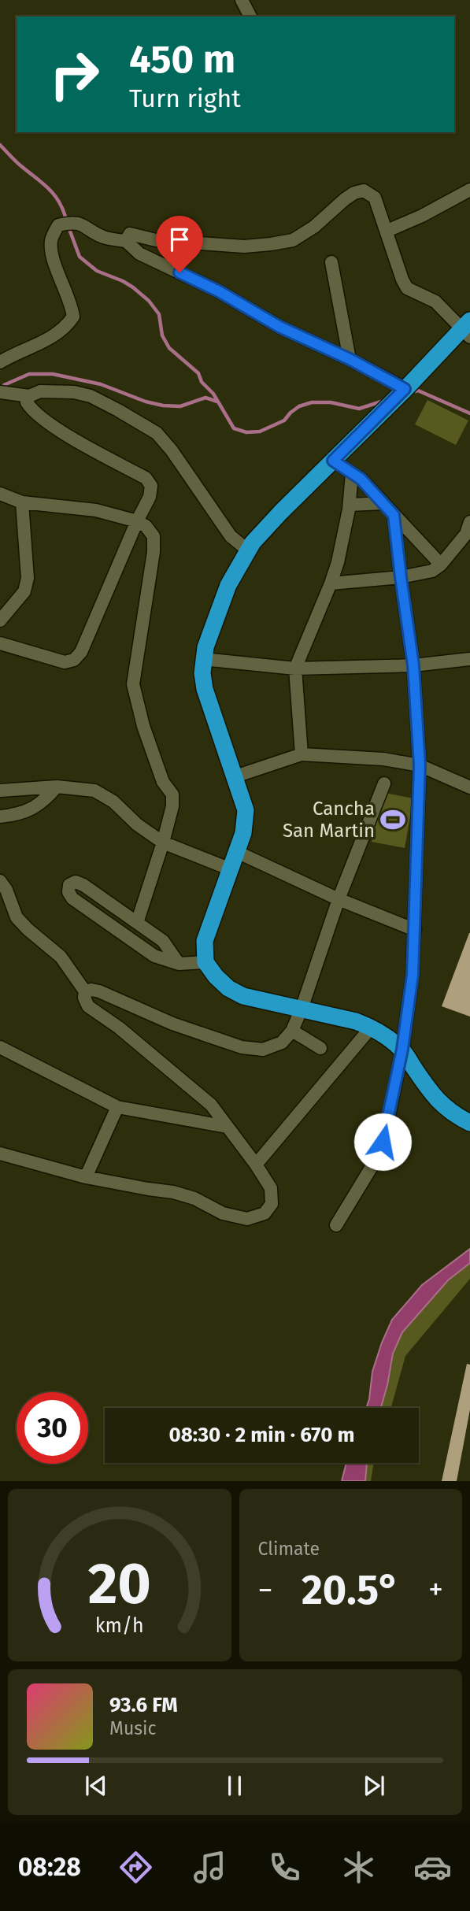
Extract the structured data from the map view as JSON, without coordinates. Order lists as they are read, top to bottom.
{
  "places": {
    "sports": ["Cancha San Martin"]
  },
  "page": {
    "turn": ["450 m", "Turn right"],
    "limit": "30",
    "trip": "08:30 · 2 min · 670 m",
    "tile": "Climate",
    "heat": ["−", "20.5°", "+"],
    "song": ["93.6 FM", "Music"],
    "tabs": "08:28",
    "gauge": ["20", "km/h"]
  }
}
